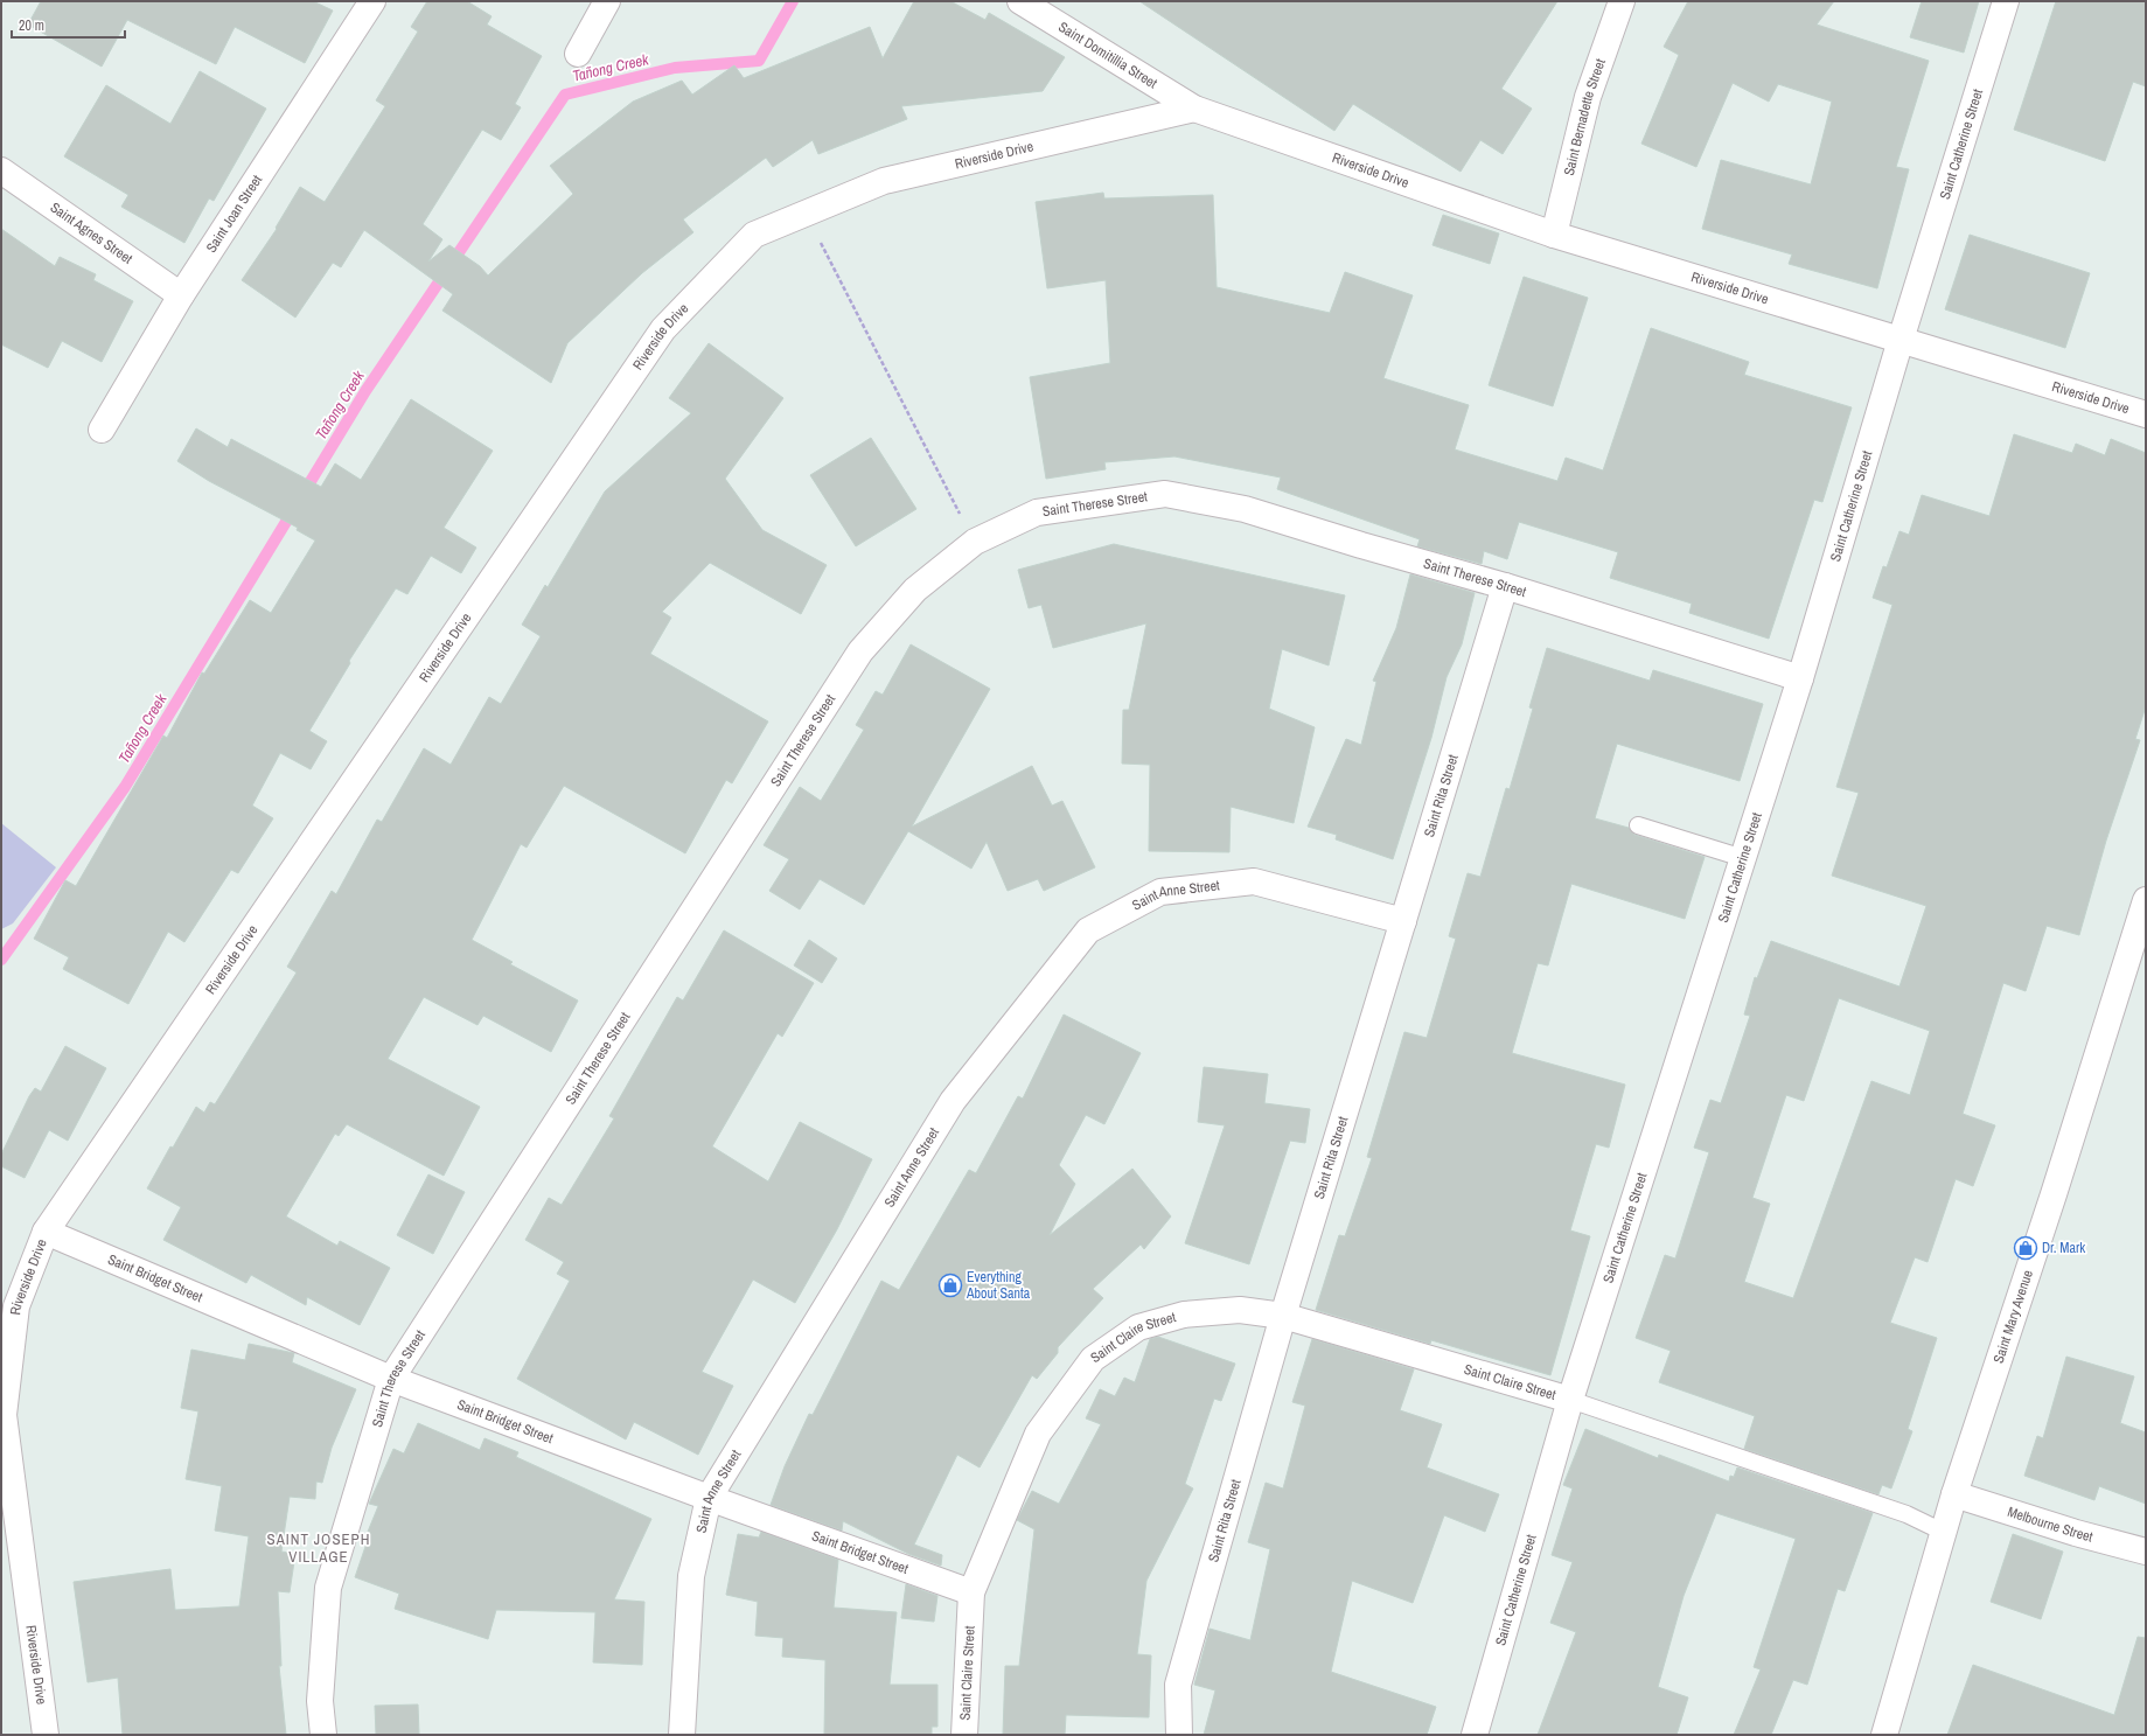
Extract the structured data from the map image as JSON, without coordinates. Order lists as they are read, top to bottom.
{
  "streets": {
    "street": [
      "Saint Domitillia Street",
      "Saint Bernadette Street",
      "Saint Catherine Street",
      "Riverside Drive",
      "Saint Joan Street",
      "Saint Agnes Street",
      "Saint Therese Street",
      "Saint Rita Street",
      "Saint Anne Street",
      "Saint Bridget Street",
      "Saint Mary Avenue",
      "Saint Claire Street",
      "Melbourne Street"
    ]
  },
  "crossings": [
    ["Saint Domitillia Street", "Riverside Drive"],
    ["Saint Bernadette Street", "Riverside Drive"],
    ["Saint Catherine Street", "Riverside Drive"],
    ["Saint Catherine Street", "Saint Therese Street"],
    ["Saint Catherine Street", "Saint Claire Street"],
    ["Riverside Drive", "Saint Bridget Street"],
    ["Saint Joan Street", "Saint Agnes Street"],
    ["Saint Therese Street", "Saint Rita Street"],
    ["Saint Therese Street", "Saint Bridget Street"],
    ["Saint Rita Street", "Saint Anne Street"],
    ["Saint Rita Street", "Saint Claire Street"],
    ["Saint Anne Street", "Saint Bridget Street"],
    ["Saint Bridget Street", "Saint Claire Street"],
    ["Saint Mary Avenue", "Melbourne Street"]
  ],
  "districts": ["SAINT JOSEPH VILLAGE"],
  "water": ["Tañong Creek"],
  "places": {
    "shop": ["Dr. Mark", "Everything About Santa"]
  },
  "scale_bar": "20 m"
}
